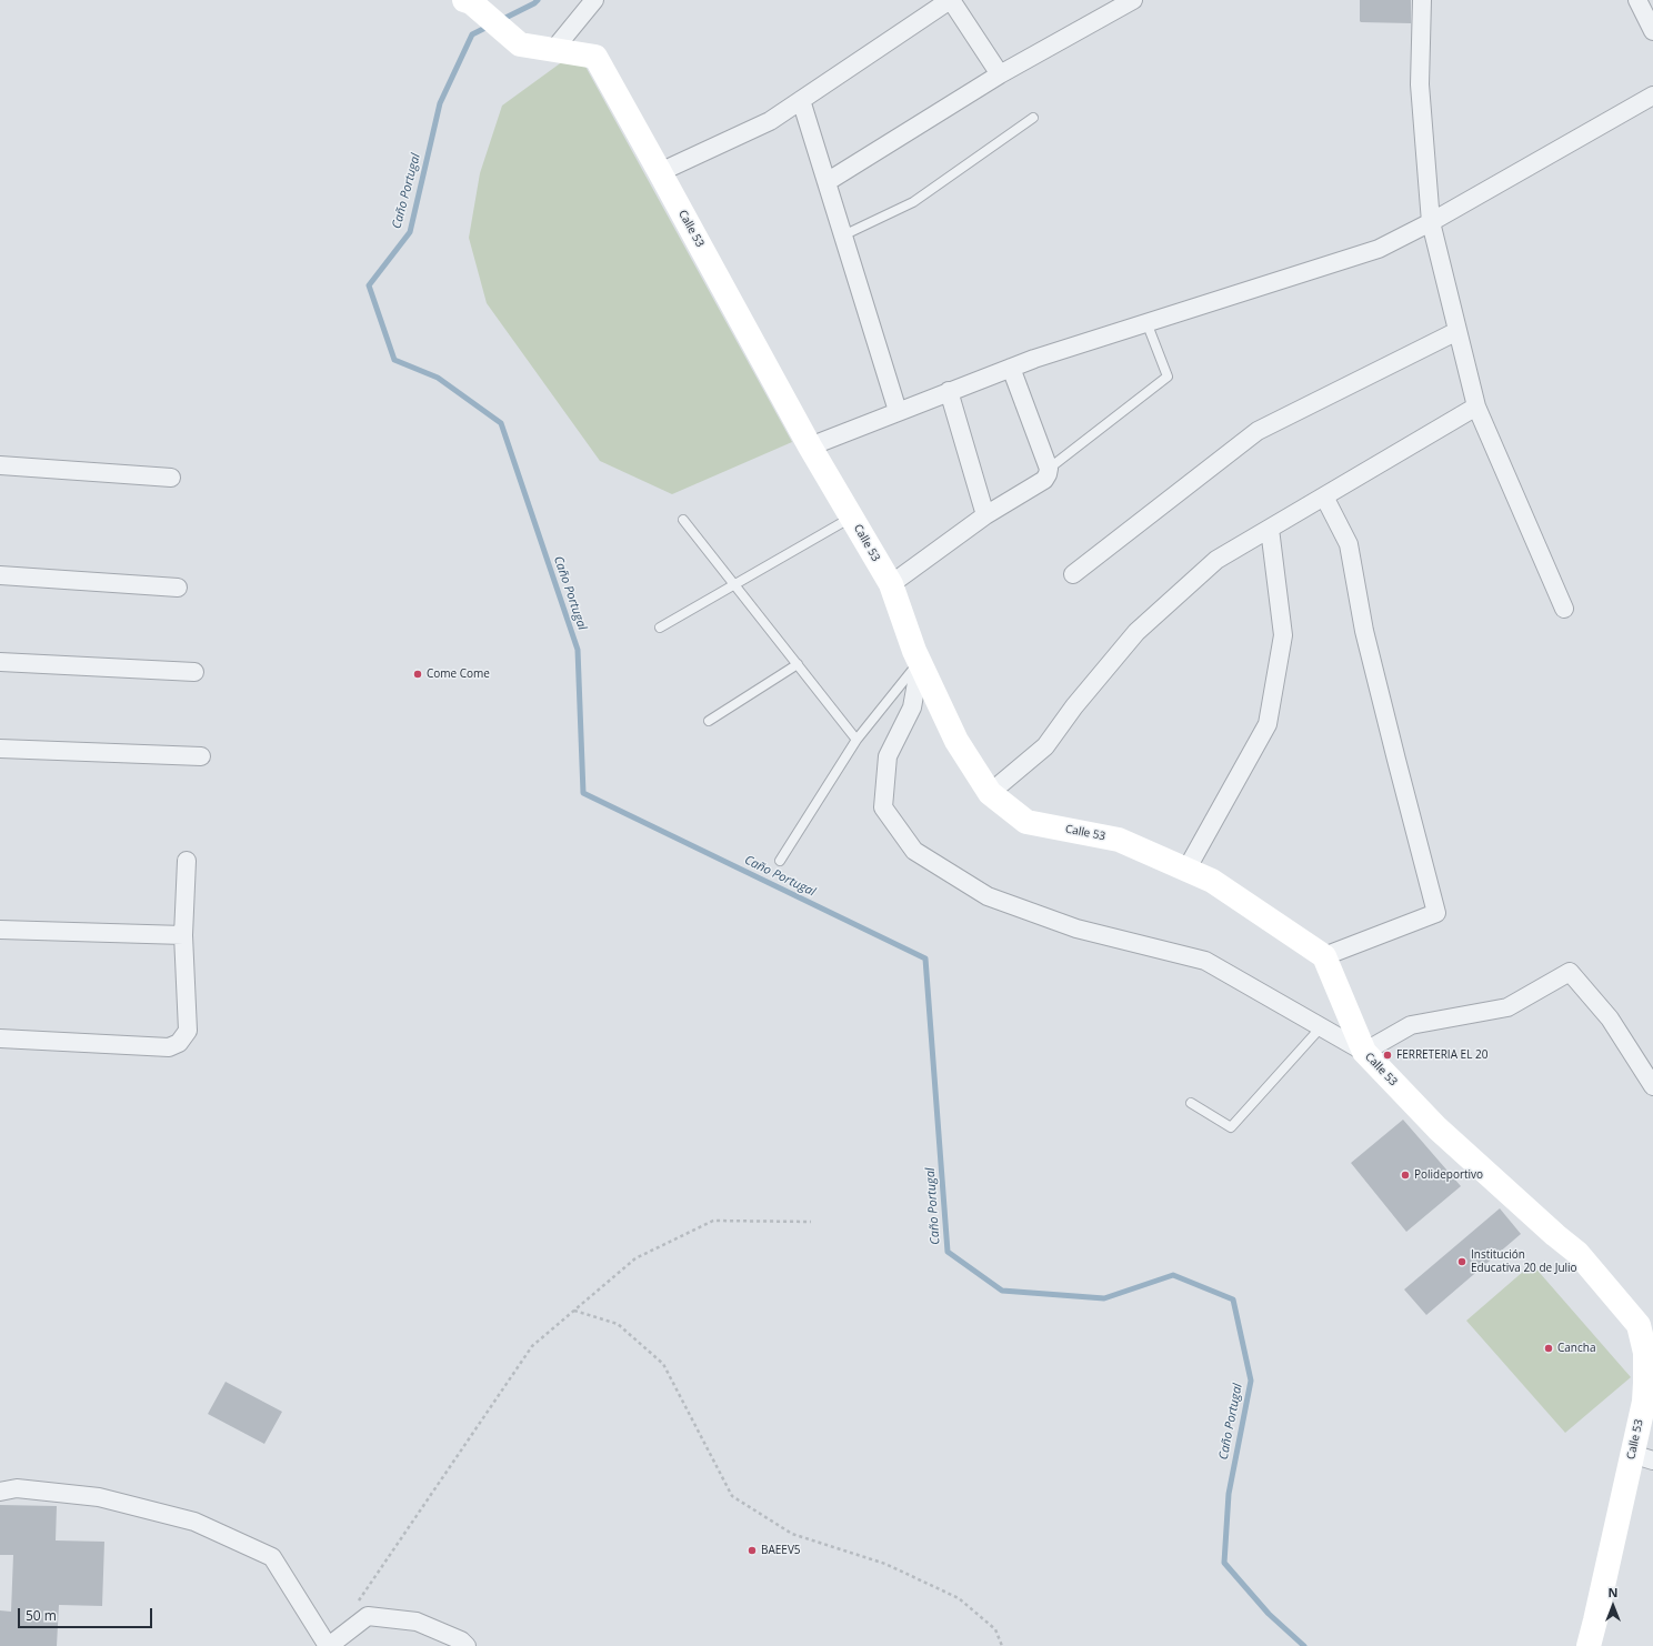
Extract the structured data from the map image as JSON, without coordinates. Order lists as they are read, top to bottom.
{
  "streets": {
    "street": ["Calle 53"]
  },
  "water": ["Caño Portugal"],
  "places": [
    "Come Come",
    "FERRETERIA EL 20",
    "Polideportivo",
    "Institución Educativa 20 de Julio",
    "Cancha",
    "BAEEV5"
  ],
  "scale_bar": "50 m",
  "north": "top"
}
